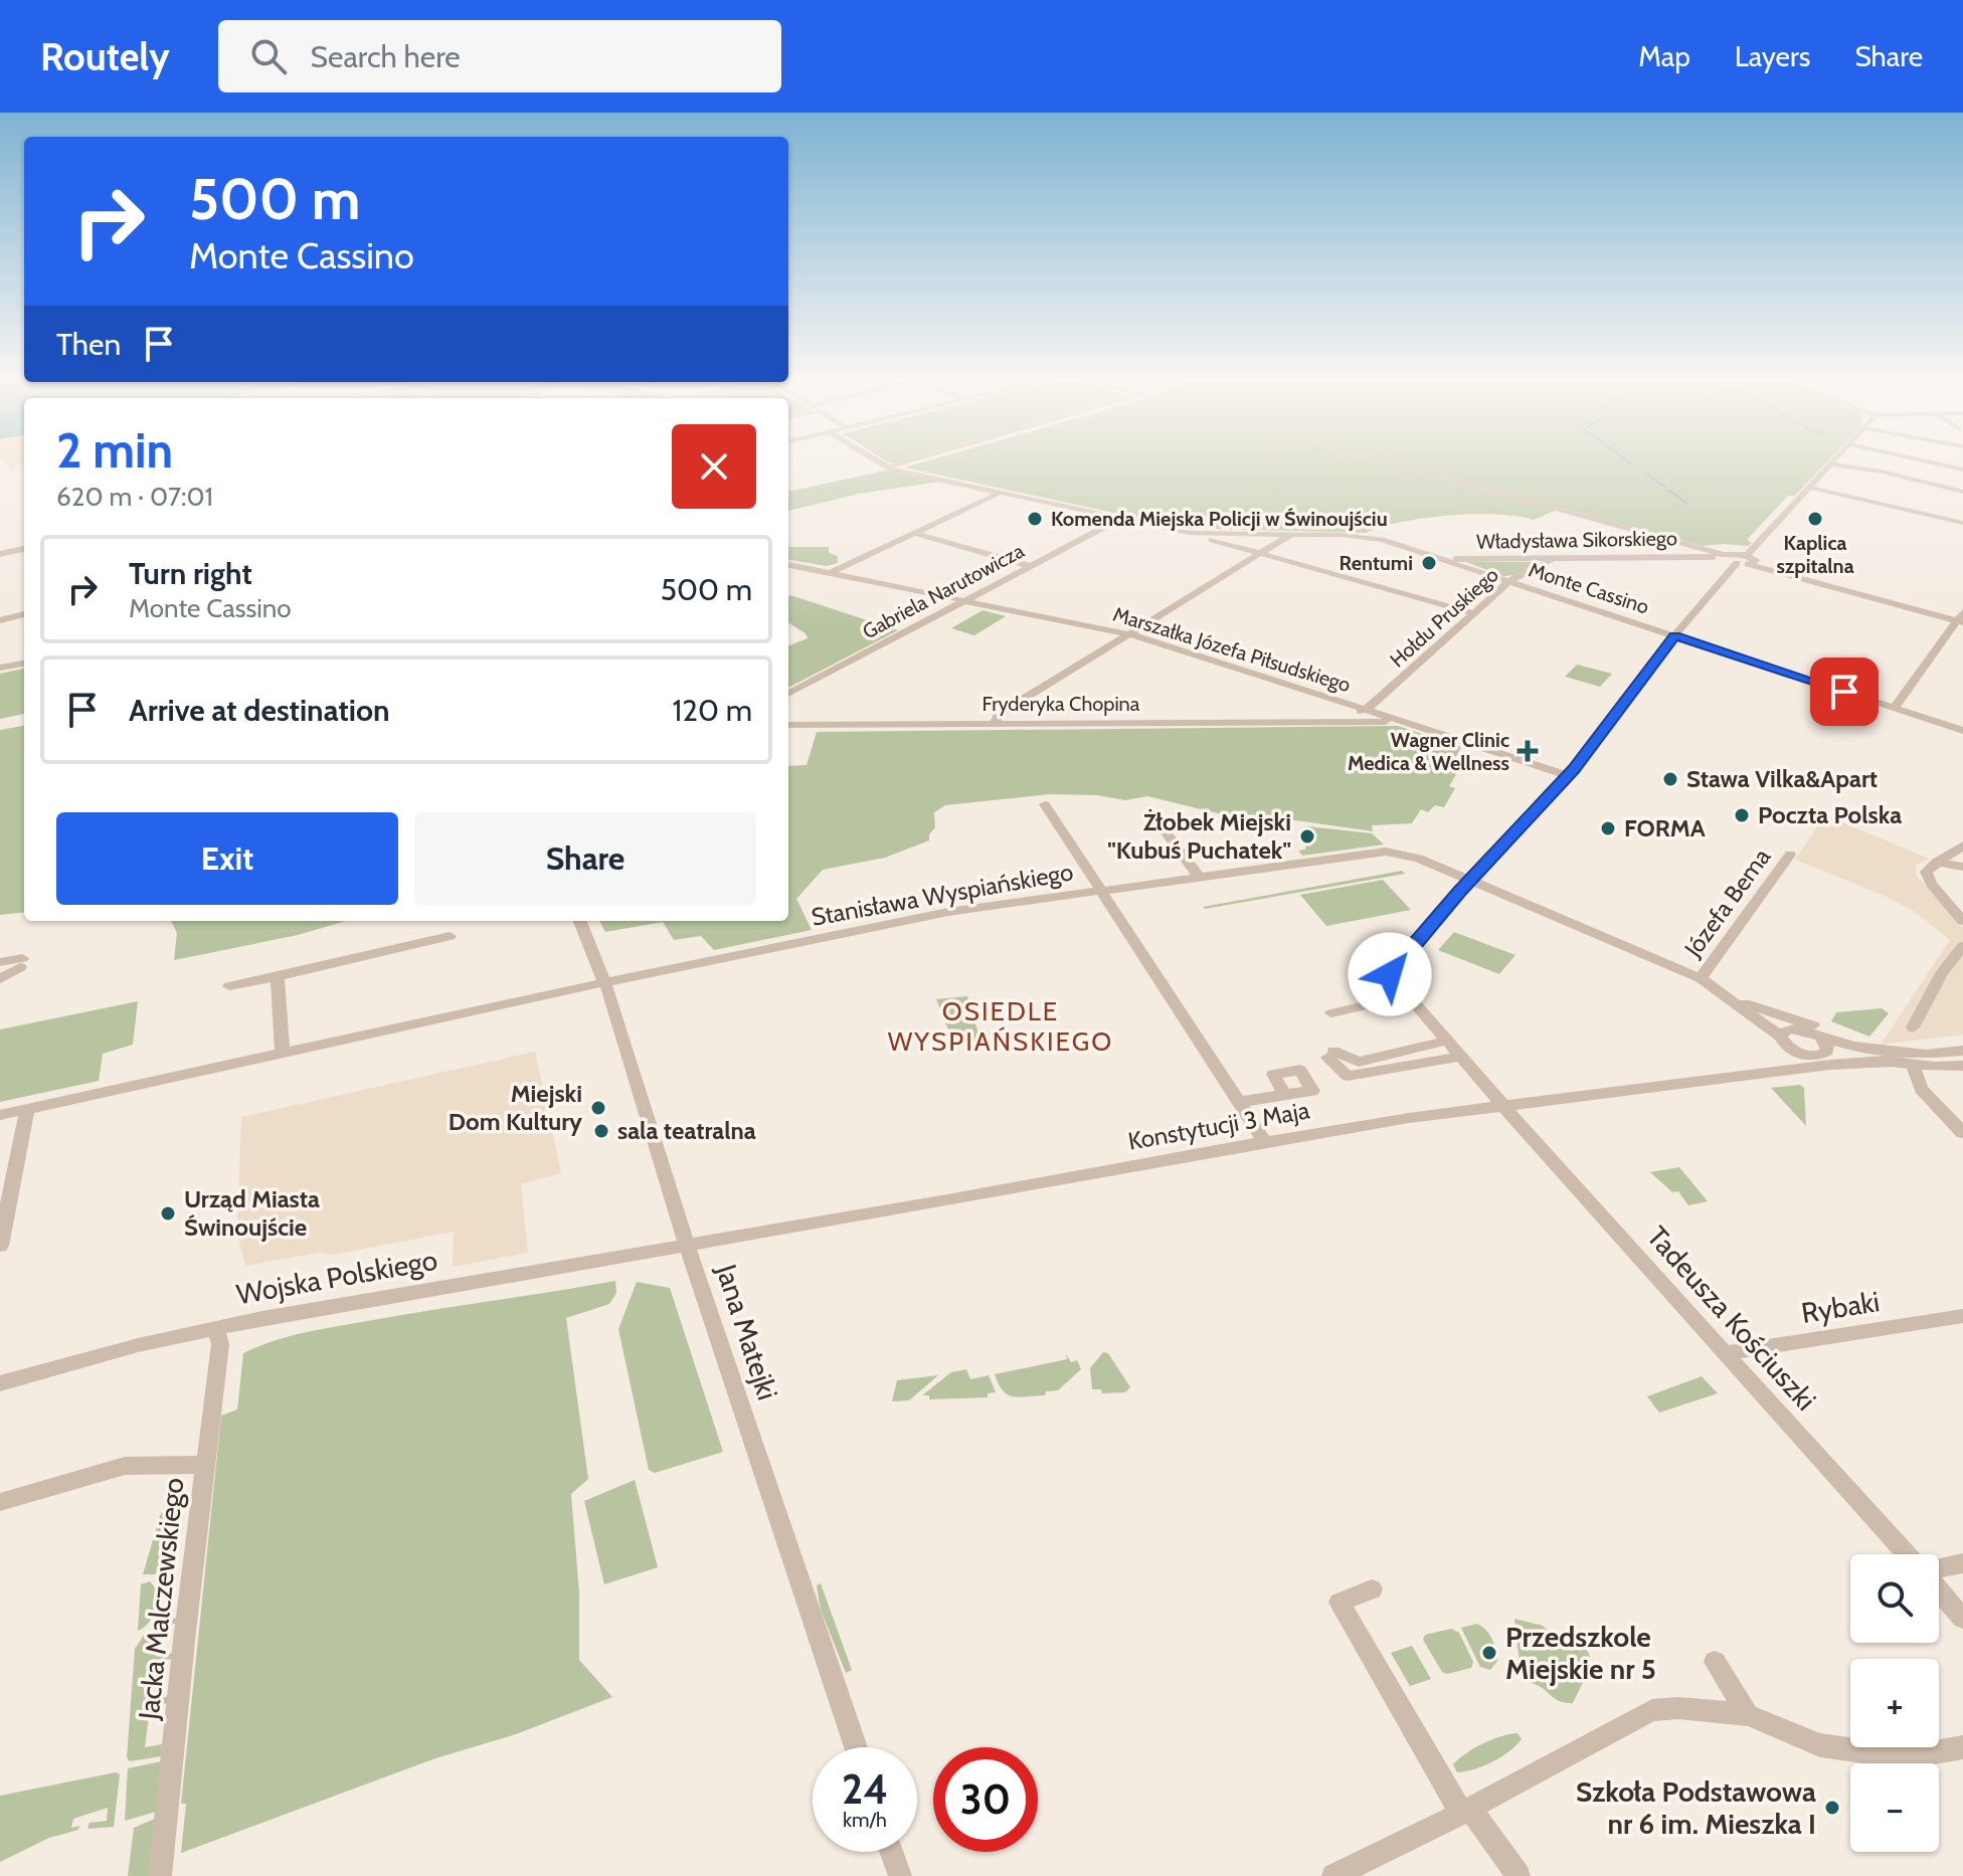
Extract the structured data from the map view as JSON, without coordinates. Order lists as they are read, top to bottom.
{
  "streets": {
    "street": [
      "Władysława Sikorskiego",
      "Monte Cassino",
      "Gabriela Narutowicza",
      "Hołdu Pruskiego",
      "Marszałka Józefa Piłsudskiego",
      "Fryderyka Chopina",
      "Stanisława Wyspiańskiego",
      "Józefa Bema",
      "Konstytucji 3 Maja",
      "Wojska Polskiego",
      "Rybaki",
      "Tadeusza Kościuszki",
      "Jana Matejki",
      "Jacka Malczewskiego"
    ]
  },
  "crossings": [
    ["Władysława Sikorskiego", "Monte Cassino"],
    ["Władysława Sikorskiego", "Hołdu Pruskiego"],
    ["Monte Cassino", "Hołdu Pruskiego"],
    ["Gabriela Narutowicza", "Marszałka Józefa Piłsudskiego"],
    ["Hołdu Pruskiego", "Marszałka Józefa Piłsudskiego"],
    ["Hołdu Pruskiego", "Fryderyka Chopina"],
    ["Marszałka Józefa Piłsudskiego", "Fryderyka Chopina"],
    ["Stanisława Wyspiańskiego", "Józefa Bema"],
    ["Stanisława Wyspiańskiego", "Jana Matejki"],
    ["Konstytucji 3 Maja", "Wojska Polskiego"],
    ["Konstytucji 3 Maja", "Tadeusza Kościuszki"],
    ["Konstytucji 3 Maja", "Jana Matejki"],
    ["Wojska Polskiego", "Jana Matejki"],
    ["Wojska Polskiego", "Jacka Malczewskiego"],
    ["Rybaki", "Tadeusza Kościuszki"]
  ],
  "districts": ["OSIEDLE WYSPIAŃSKIEGO"],
  "places": {
    "other": [
      "Komenda Miejska Policji w Świnoujściu",
      "Kaplica szpitalna",
      "Rentumi",
      "Stawa Vilka&Apart",
      "Poczta Polska",
      "FORMA",
      "Żłobek Miejski \"Kubuś Puchatek\"",
      "Miejski Dom Kultury",
      "sala teatralna",
      "Urząd Miasta Świnoujście",
      "Przedszkole Miejskie nr 5",
      "Szkoła Podstawowa nr 6 im. Mieszka I"
    ],
    "health": ["Wagner Clinic Medica & Wellness"]
  },
  "page": {
    "header": "Routely",
    "search": "Search here",
    "nav": ["Map", "Layers", "Share"],
    "turn": ["500 m", "Monte Cassino"],
    "then": "Then",
    "heading": ["2 min", "620 m · 07:01"],
    "list": [
      {
        "name": "Turn right",
        "note": "Monte Cassino",
        "value": "500 m"
      },
      {
        "name": "Arrive at destination",
        "value": "120 m"
      }
    ],
    "buttons": ["Exit", "Share"],
    "map_buttons": ["+", "−"],
    "speed": "24 km/h",
    "limit": "30"
  }
}
